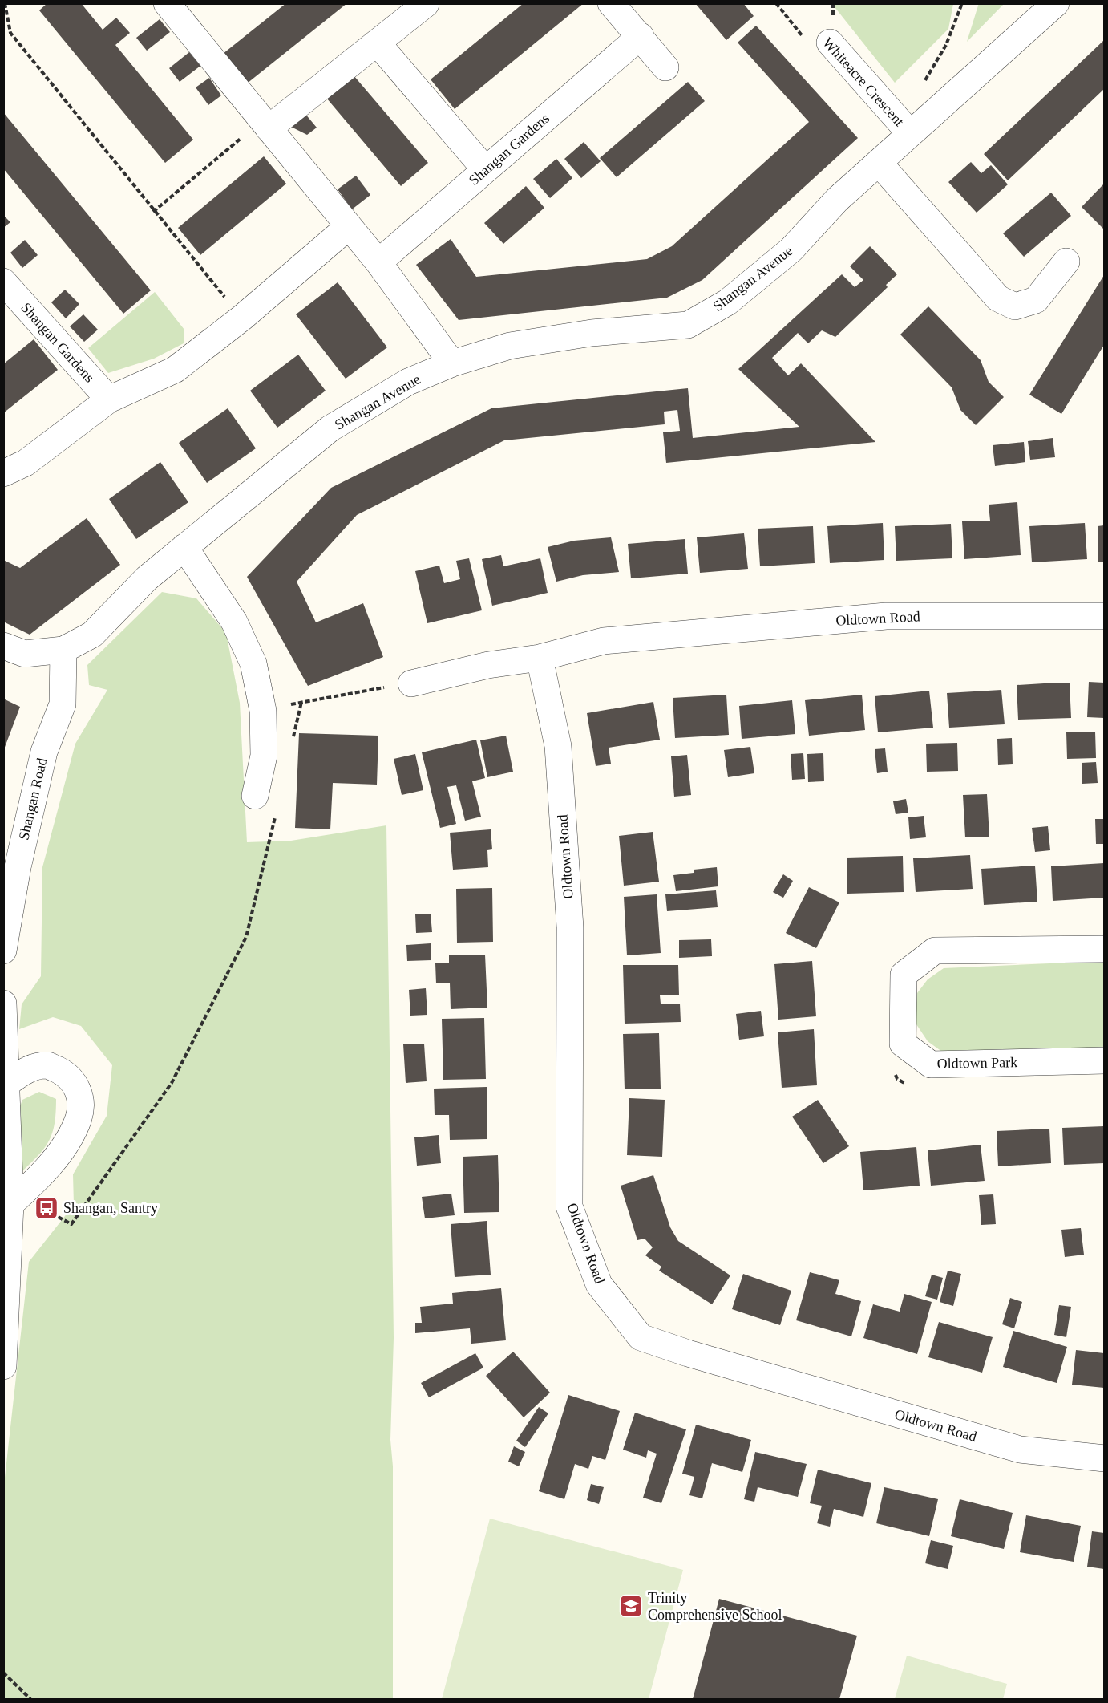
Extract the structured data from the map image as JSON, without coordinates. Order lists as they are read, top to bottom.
{
  "streets": {
    "street": [
      "Whiteacre Crescent",
      "Shangan Gardens",
      "Shangan Avenue",
      "Oldtown Road",
      "Shangan Road",
      "Oldtown Park"
    ]
  },
  "crossings": [
    ["Whiteacre Crescent", "Shangan Avenue"],
    ["Shangan Avenue", "Shangan Road"]
  ],
  "places": {
    "bus stop": ["Shangan, Santry"],
    "school or university": ["Trinity Comprehensive School"]
  }
}
